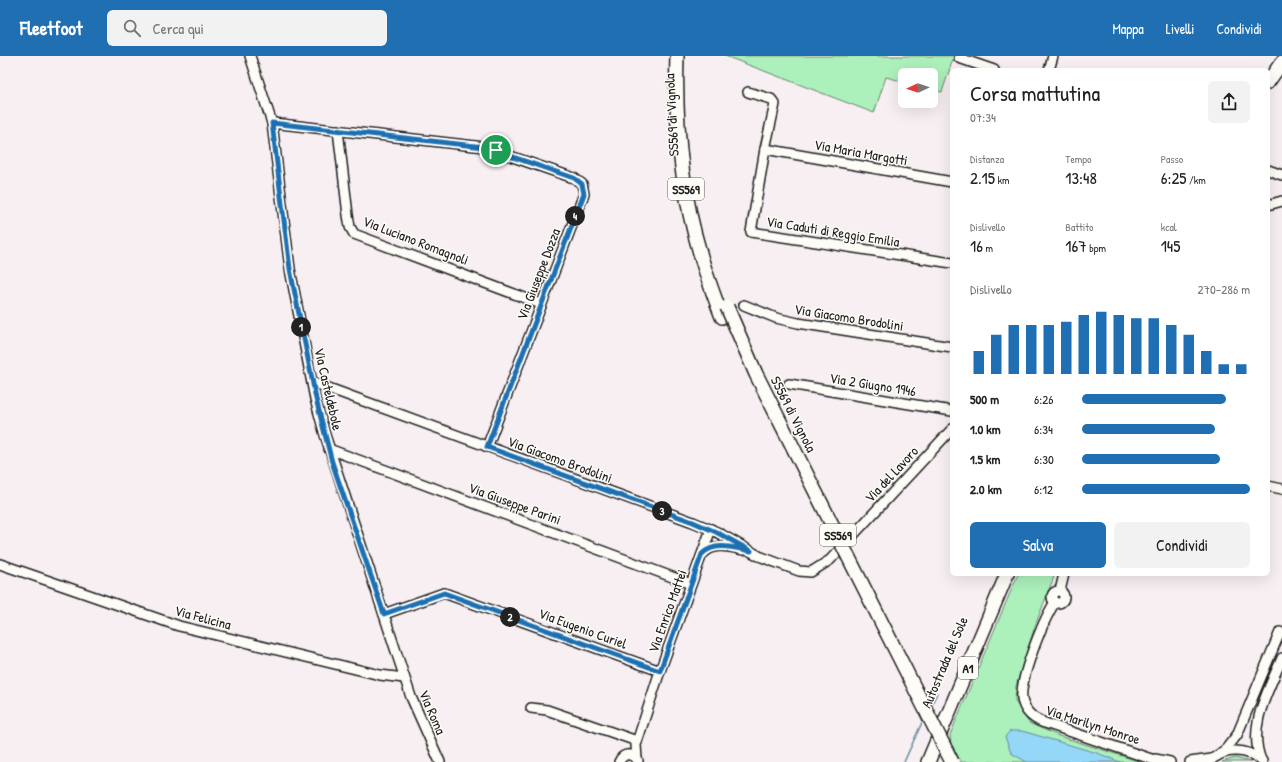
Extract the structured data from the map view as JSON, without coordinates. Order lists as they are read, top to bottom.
{
  "streets": {
    "highway": [
      "SS569 di Vignola",
      "SS569",
      "Autostrada del Sole",
      "A1"
    ],
    "street": [
      "Via Maria Margotti",
      "Via Caduti di Reggio Emilia",
      "Via Luciano Romagnoli",
      "Via Giuseppe Dozza",
      "Via Giacomo Brodolini",
      "Via 2 Giugno 1946",
      "Via Casteldebole",
      "Via del Lavoro",
      "Via Giuseppe Parini",
      "Via Enrico Mattei",
      "Via Felicina",
      "Via Eugenio Curiel",
      "Via Roma",
      "Via Marilyn Monroe"
    ]
  },
  "crossings": [
    ["Via Maria Margotti", "Via Caduti di Reggio Emilia"],
    ["Via Luciano Romagnoli", "Via Giuseppe Dozza"],
    ["Via Giuseppe Dozza", "Via Giacomo Brodolini"],
    ["Via Giuseppe Dozza", "Via Casteldebole"],
    ["Via Giacomo Brodolini", "Via Casteldebole"],
    ["Via Giacomo Brodolini", "Via del Lavoro"],
    ["Via Giacomo Brodolini", "Via Enrico Mattei"],
    ["Via Casteldebole", "Via Giuseppe Parini"],
    ["Via Casteldebole", "Via Felicina"],
    ["Via Casteldebole", "Via Eugenio Curiel"],
    ["Via Casteldebole", "Via Roma"],
    ["Via Giuseppe Parini", "Via Enrico Mattei"],
    ["Via Enrico Mattei", "Via Eugenio Curiel"],
    ["Via Felicina", "Via Roma"]
  ],
  "north": "left",
  "page": {
    "header": "Fleetfoot",
    "search": "Cerca qui",
    "nav": ["Mappa", "Livelli", "Condividi"],
    "heading": ["Corsa mattutina", "07:34"],
    "stats": [
      ["Distanza", "2.15 km"],
      ["Tempo", "13:48"],
      ["Passo", "6:25 /km"],
      ["Dislivello", "16 m"],
      ["Battito", "167 bpm"],
      ["kcal", "145"]
    ],
    "pins": [
      "4",
      "1",
      "3",
      "2"
    ],
    "chart": ["Dislivello", "270–286 m"],
    "list": [
      {
        "name": "500 m",
        "note": "6:26"
      },
      {
        "name": "1.0 km",
        "note": "6:34"
      },
      {
        "name": "1.5 km",
        "note": "6:30"
      },
      {
        "name": "2.0 km",
        "note": "6:12"
      }
    ],
    "buttons": ["Salva", "Condividi"]
  }
}
